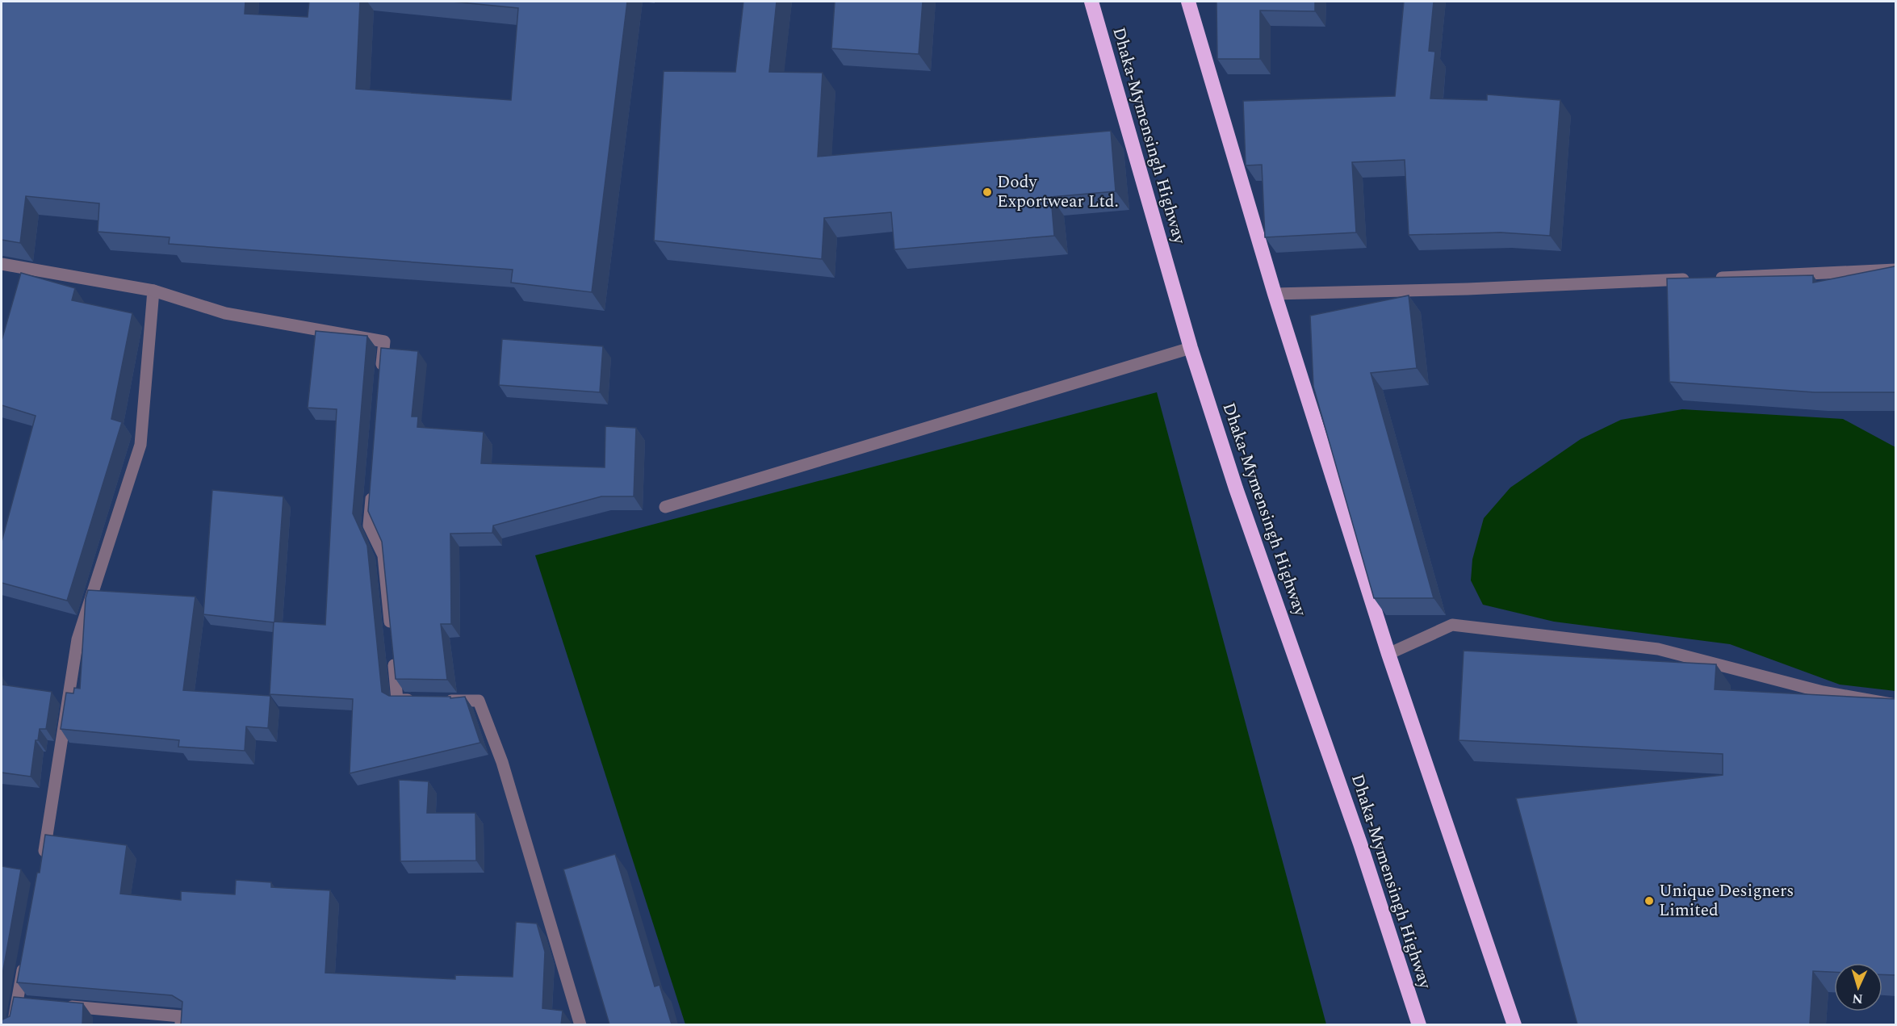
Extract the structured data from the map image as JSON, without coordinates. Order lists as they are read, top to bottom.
{
  "streets": {
    "highway": ["Dhaka-Mymensingh Highway"]
  },
  "places": ["Dody Exportwear Ltd.", "Unique Designers Limited"],
  "north": "bottom"
}
